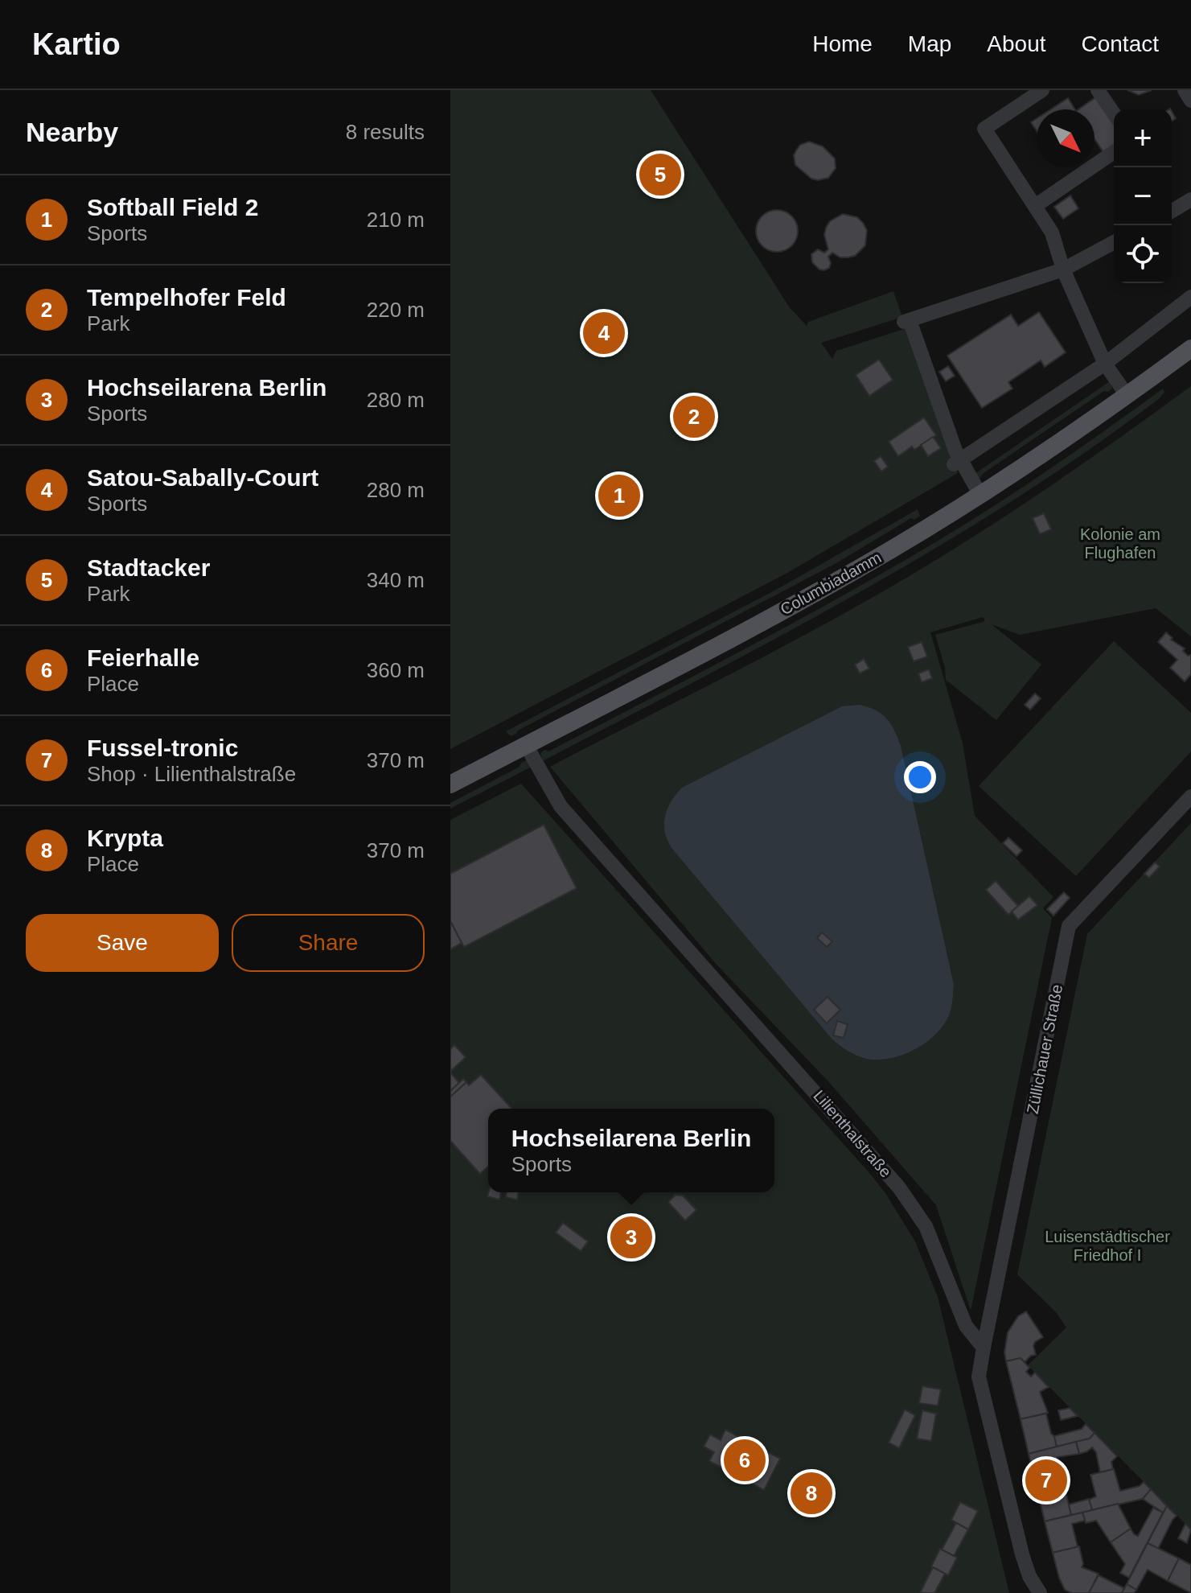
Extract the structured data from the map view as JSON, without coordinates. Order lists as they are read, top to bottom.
{
  "streets": {
    "main road": ["Columbiadamm"],
    "street": ["Züllichauer Straße", "Lilienthalstraße"]
  },
  "crossings": [
    ["Columbiadamm", "Lilienthalstraße"],
    ["Züllichauer Straße", "Lilienthalstraße"]
  ],
  "parks": ["Kolonie am Flughafen", "Luisenstädtischer Friedhof I"],
  "north": "bottom right",
  "page": {
    "header": "Kartio",
    "nav": [
      "Home",
      "Map",
      "About",
      "Contact"
    ],
    "heading": ["Nearby", "8 results"],
    "map_buttons": ["+", "−"],
    "pins": [
      "5",
      "4",
      "2",
      "1",
      "3",
      "6",
      "7",
      "8"
    ],
    "list": [
      {
        "mark": "1",
        "name": "Softball Field 2",
        "note": "Sports",
        "value": "210 m"
      },
      {
        "mark": "2",
        "name": "Tempelhofer Feld",
        "note": "Park",
        "value": "220 m"
      },
      {
        "mark": "3",
        "name": "Hochseilarena Berlin",
        "note": "Sports",
        "value": "280 m"
      },
      {
        "mark": "4",
        "name": "Satou-Sabally-Court",
        "note": "Sports",
        "value": "280 m"
      },
      {
        "mark": "5",
        "name": "Stadtacker",
        "note": "Park",
        "value": "340 m"
      },
      {
        "mark": "6",
        "name": "Feierhalle",
        "note": "Place",
        "value": "360 m"
      },
      {
        "mark": "7",
        "name": "Fussel-tronic",
        "note": "Shop · Lilienthalstraße",
        "value": "370 m"
      },
      {
        "mark": "8",
        "name": "Krypta",
        "note": "Place",
        "value": "370 m"
      }
    ],
    "buttons": ["Save", "Share"],
    "popup": ["Hochseilarena Berlin", "Sports"]
  }
}
